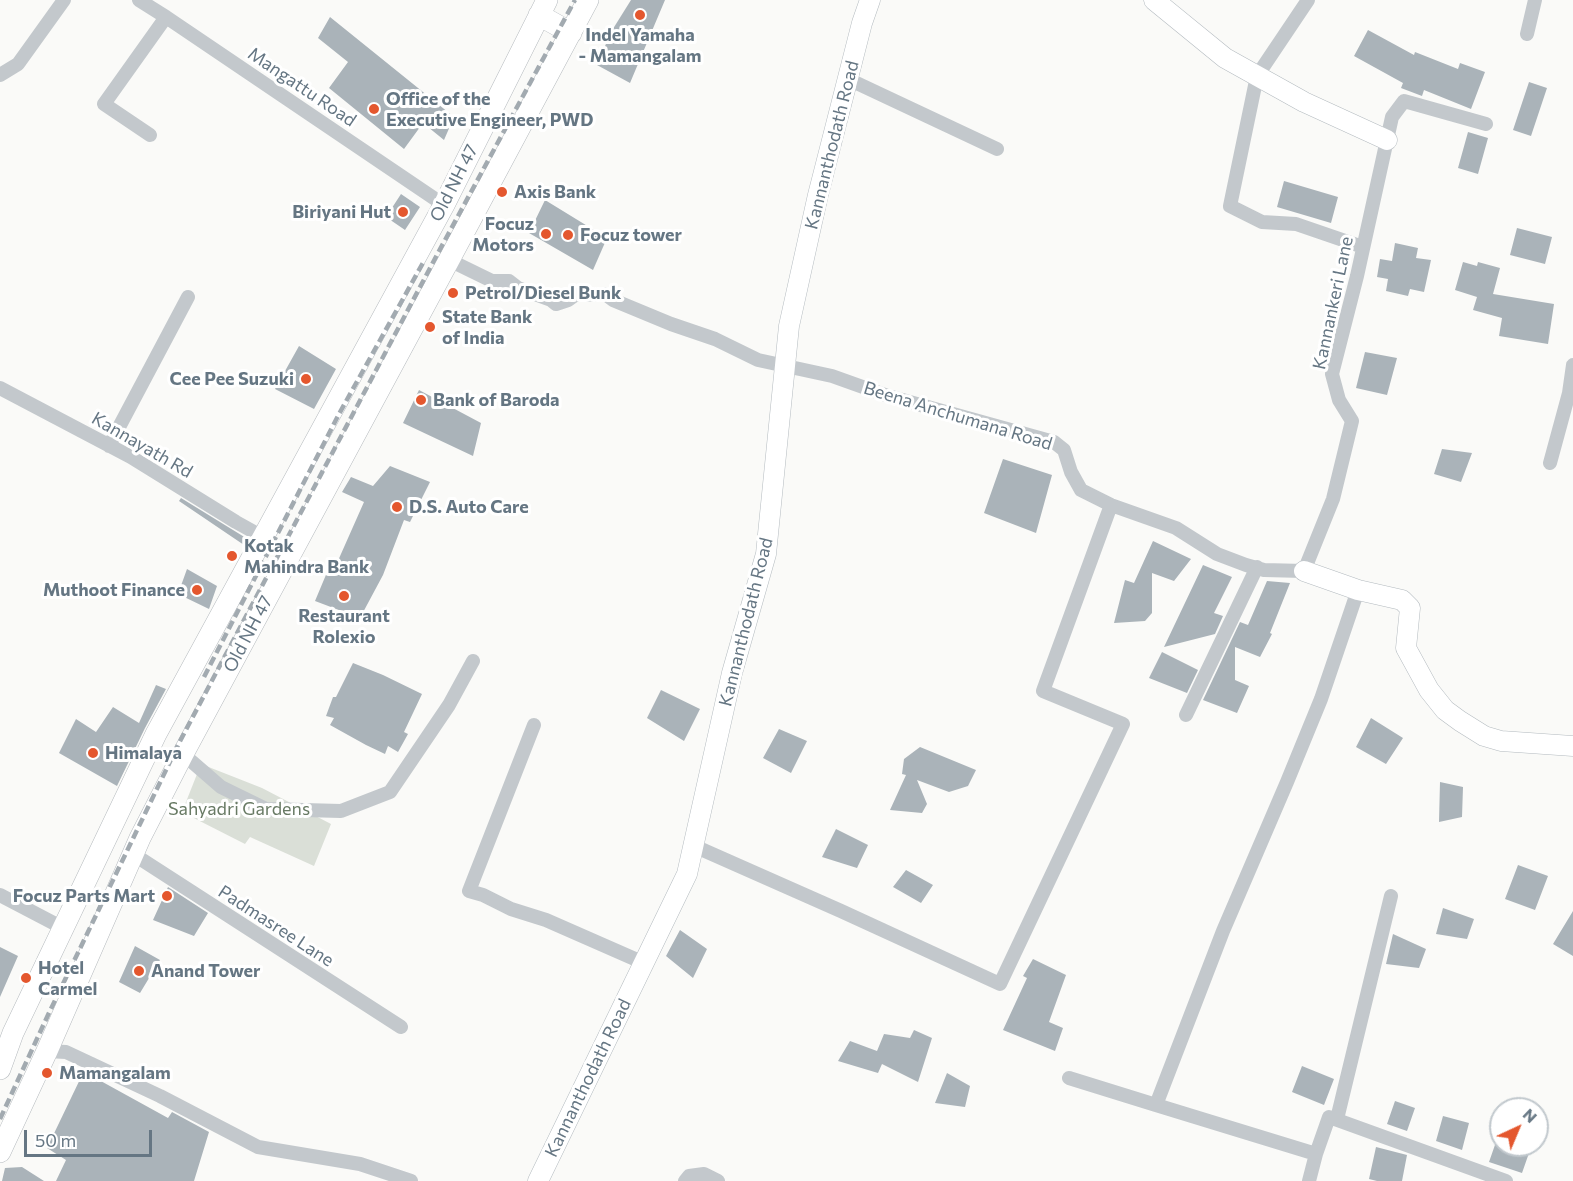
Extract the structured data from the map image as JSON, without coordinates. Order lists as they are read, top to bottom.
{
  "streets": {
    "main road": ["Old NH 47"],
    "street": [
      "Mangattu Road",
      "Kannanthodath Road",
      "Kannankeri Lane",
      "Beena Anchumana Road",
      "Kannayath Rd",
      "Padmasree Lane"
    ]
  },
  "crossings": [
    ["Mangattu Road", "Old NH 47"],
    ["Kannanthodath Road", "Beena Anchumana Road"],
    ["Old NH 47", "Beena Anchumana Road"],
    ["Old NH 47", "Kannayath Rd"],
    ["Old NH 47", "Padmasree Lane"],
    ["Kannankeri Lane", "Beena Anchumana Road"]
  ],
  "parks": ["Sahyadri Gardens"],
  "places": [
    "Indel Yamaha - Mamangalam",
    "Office of the Executive Engineer, PWD",
    "Axis Bank",
    "Biriyani Hut",
    "Focuz Motors",
    "Focuz tower",
    "Petrol/Diesel Bunk",
    "State Bank of India",
    "Cee Pee Suzuki",
    "Bank of Baroda",
    "D.S. Auto Care",
    "Kotak Mahindra Bank",
    "Muthoot Finance",
    "Restaurant Rolexio",
    "Himalaya",
    "Focuz Parts Mart",
    "Anand Tower",
    "Hotel Carmel",
    "Mamangalam"
  ],
  "scale_bar": "50 m",
  "north": "top right"
}
